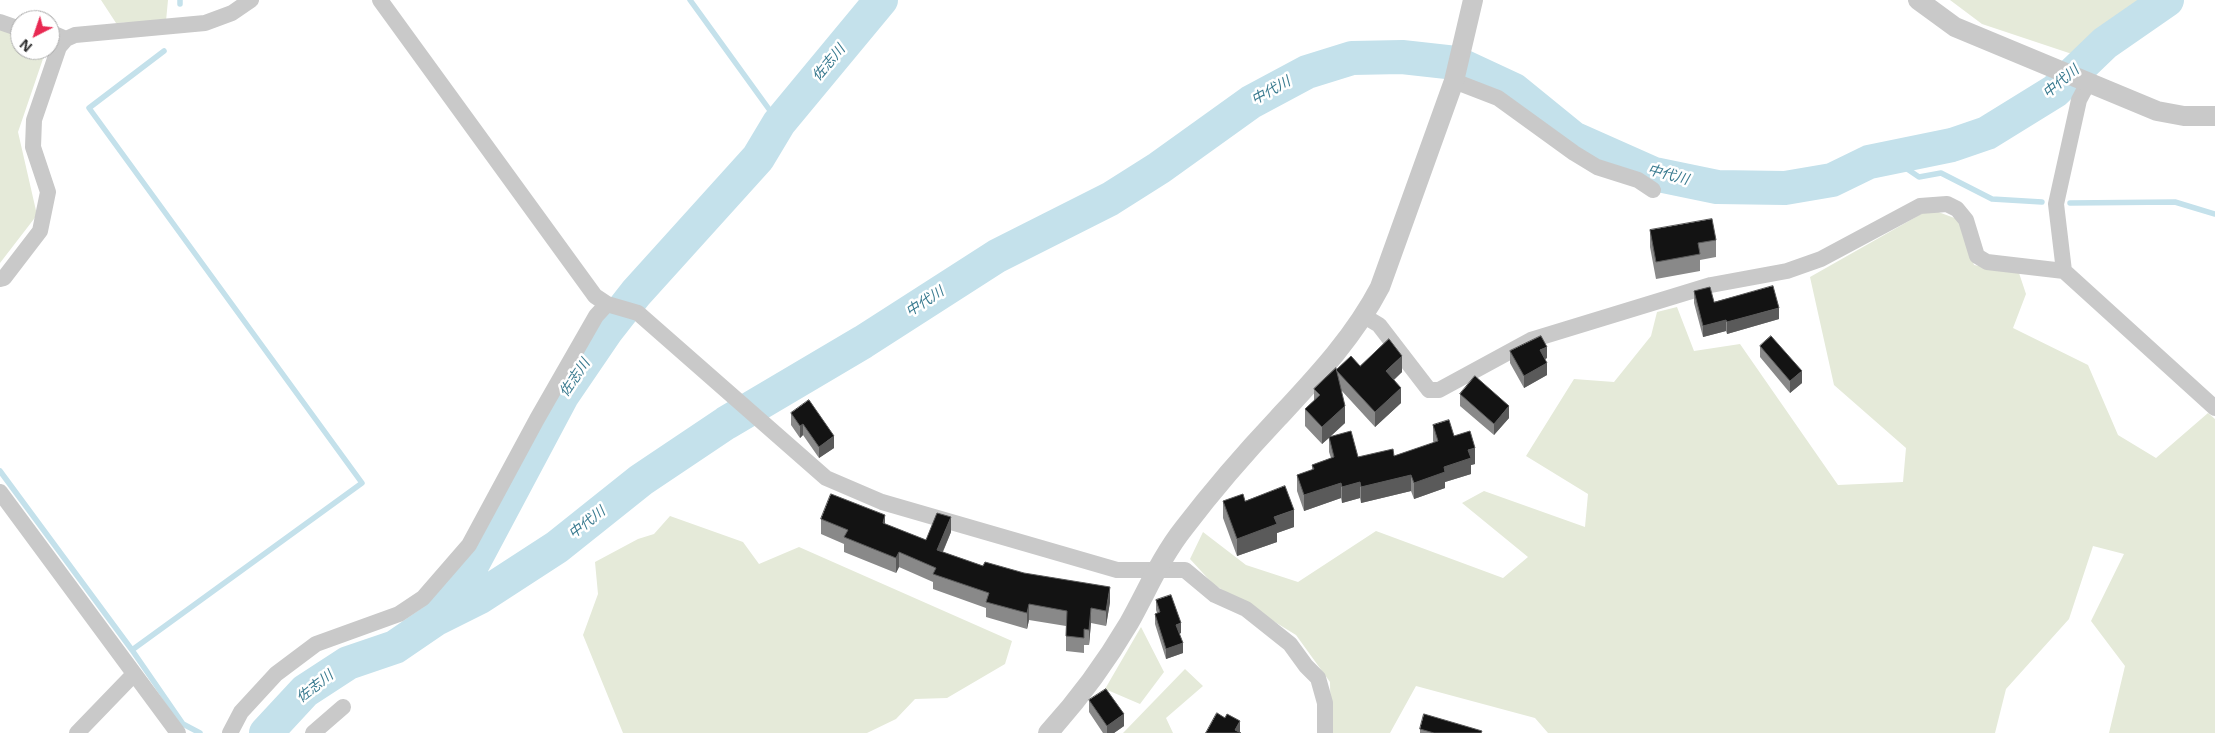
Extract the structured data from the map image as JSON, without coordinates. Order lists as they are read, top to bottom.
{
  "water": ["佐志川", "中代川"],
  "north": "bottom left"
}
